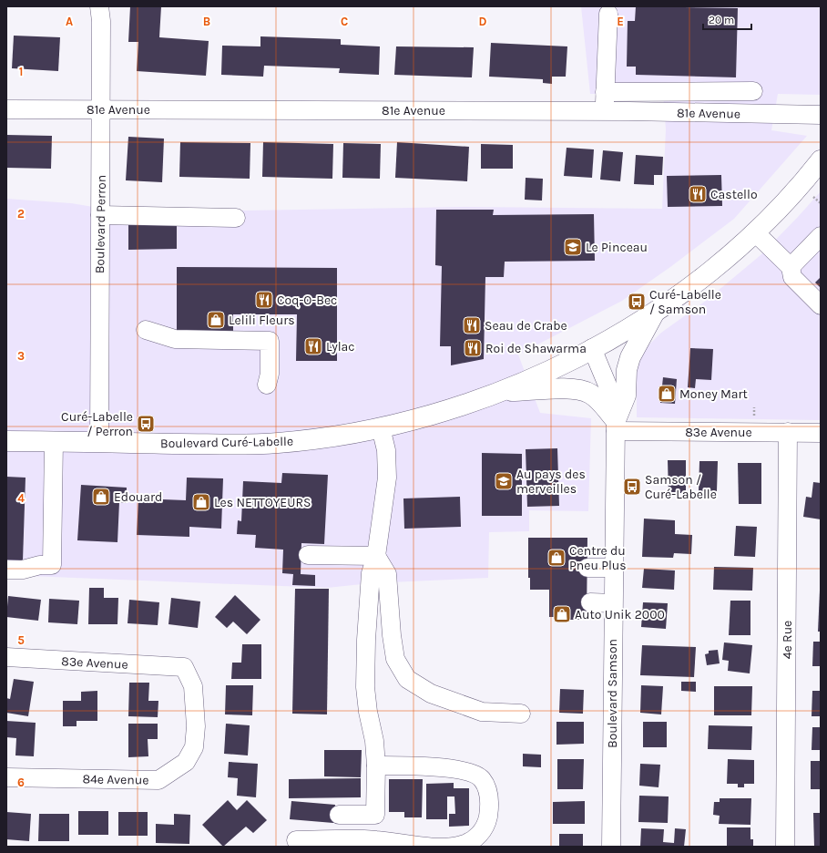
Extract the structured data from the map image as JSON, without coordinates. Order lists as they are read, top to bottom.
{
  "streets": {
    "main road": ["Boulevard Curé-Labelle"],
    "street": [
      "81e Avenue",
      "Boulevard Perron",
      "83e Avenue",
      "4e Rue",
      "Boulevard Samson",
      "84e Avenue"
    ]
  },
  "crossings": [
    ["81e Avenue", "Boulevard Perron"],
    ["Boulevard Perron", "Boulevard Curé-Labelle"],
    ["83e Avenue", "4e Rue"],
    ["83e Avenue", "Boulevard Samson"],
    ["83e Avenue", "84e Avenue"],
    ["Boulevard Curé-Labelle", "Boulevard Samson"]
  ],
  "places": {
    "restaurant": [
      "Castello",
      "Coq-O-Bec",
      "Seau de Crabe",
      "Lylac",
      "Roi de Shawarma"
    ],
    "school or university": ["Le Pinceau", "Au pays des merveilles"],
    "bus stop": ["Curé-Labelle / Samson", "Curé-Labelle / Perron", "Samson / Curé-Labelle"],
    "shop": [
      "Lelili Fleurs",
      "Money Mart",
      "Edouard",
      "Les NETTOYEURS",
      "Centre du Pneu Plus",
      "Auto Unik 2000"
    ]
  },
  "scale_bar": "20 m",
  "grid": {
    "columns": [
      "A",
      "B",
      "C",
      "D",
      "E"
    ],
    "rows": [
      "1",
      "2",
      "3",
      "4",
      "5",
      "6"
    ]
  }
}
